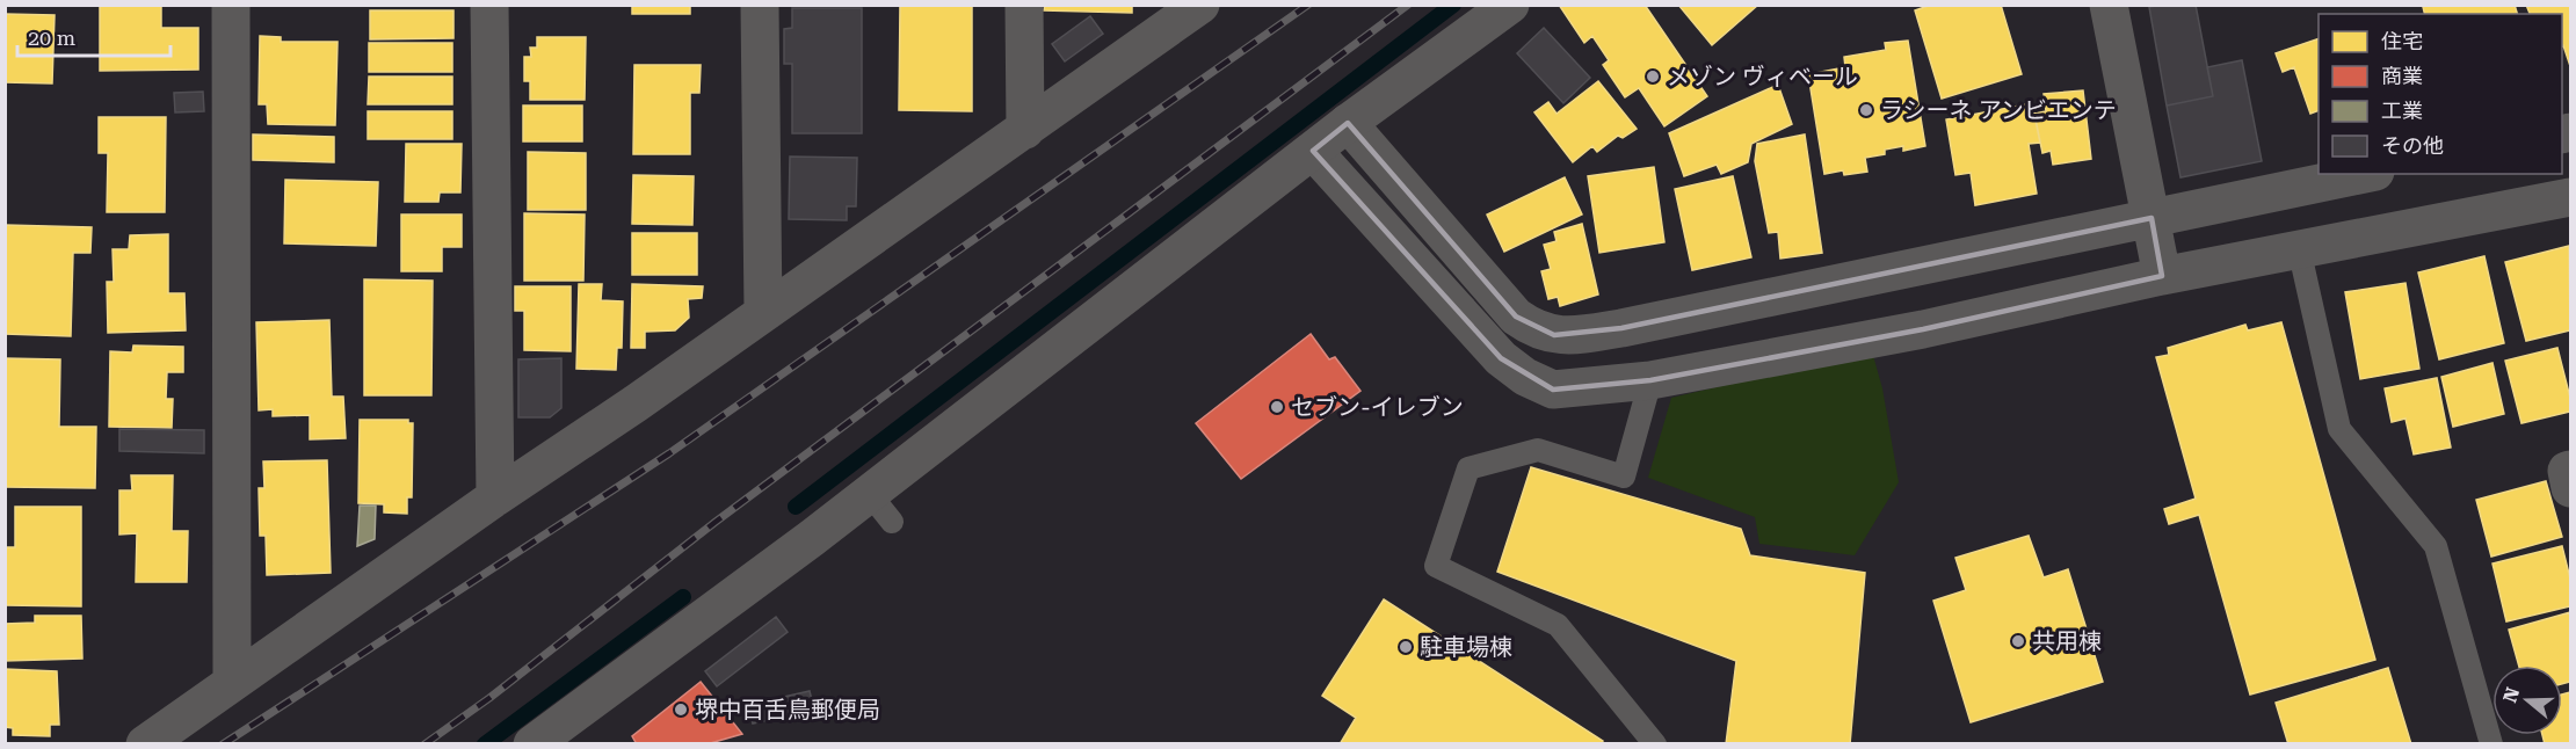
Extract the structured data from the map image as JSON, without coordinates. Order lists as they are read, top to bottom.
{
  "places": [
    "メゾン ヴィベール",
    "ラシーネ アンビエンテ",
    "セブン-イレブン",
    "共用棟",
    "駐車場棟",
    "堺中百舌鳥郵便局"
  ],
  "legend": [
    "住宅",
    "商業",
    "工業",
    "その他"
  ],
  "scale_bar": "20 m",
  "north": "left"
}
